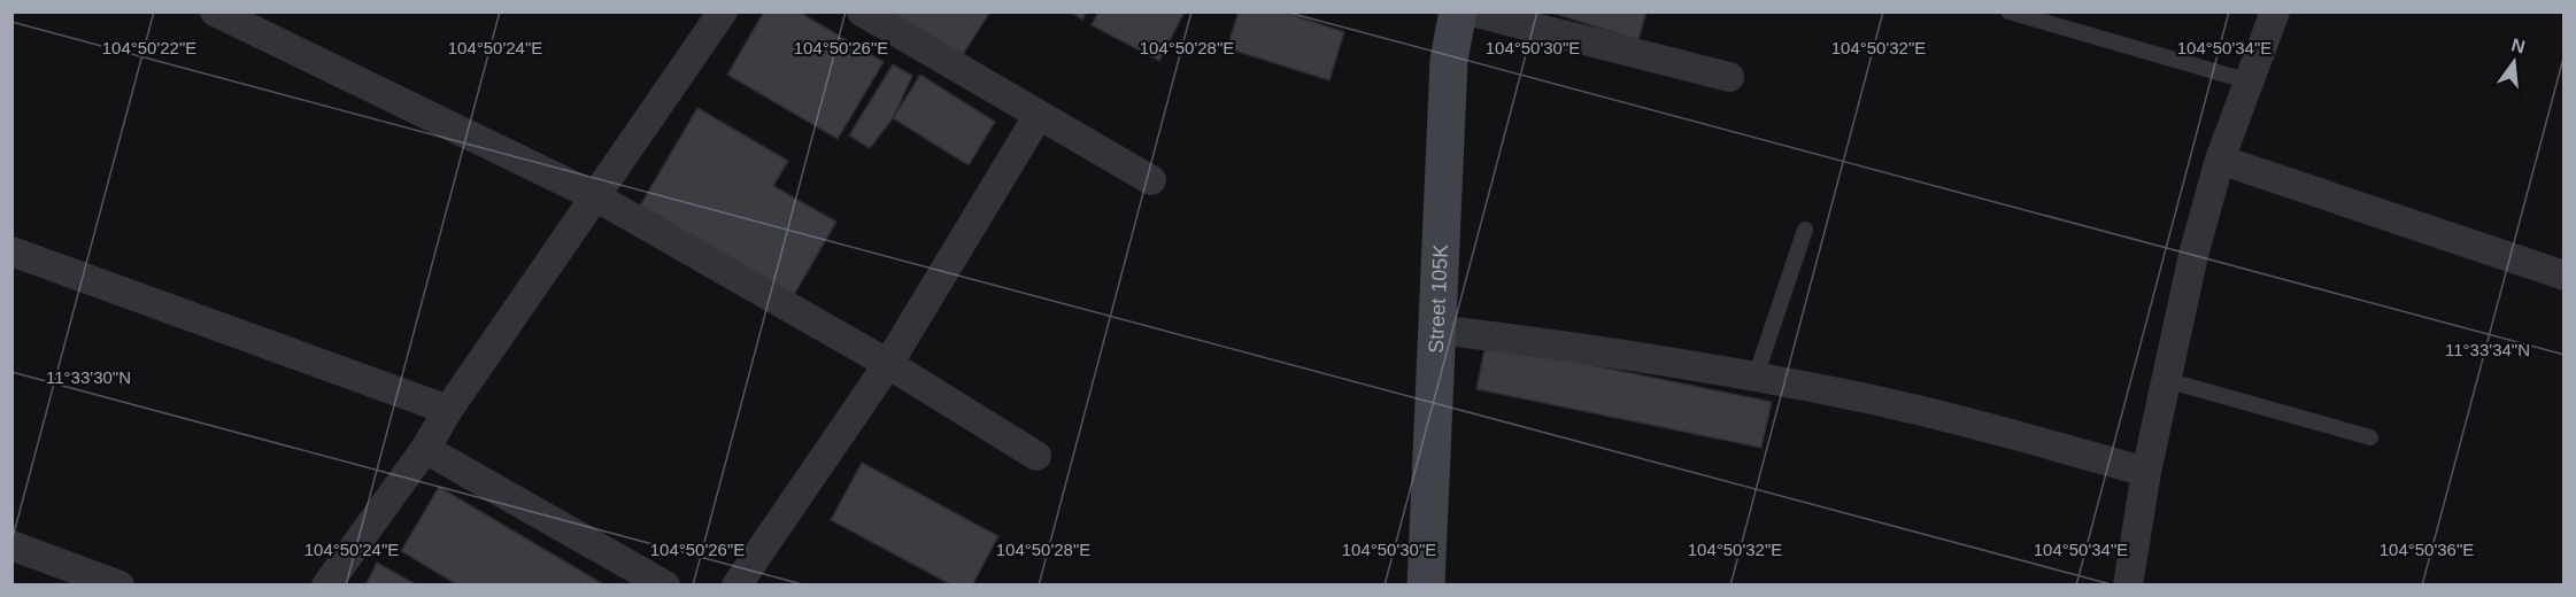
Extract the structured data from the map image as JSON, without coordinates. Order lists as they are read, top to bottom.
{
  "streets": {
    "main road": ["Street 105K"]
  },
  "north": "top",
  "coordinates": [
    "104°50'22\"E",
    "104°50'28\"E",
    "104°50'34\"E",
    "104°50'24\"E",
    "104°50'26\"E",
    "104°50'30\"E",
    "104°50'32\"E",
    "11°33'34\"N",
    "11°33'30\"N",
    "104°50'36\"E"
  ]
}
